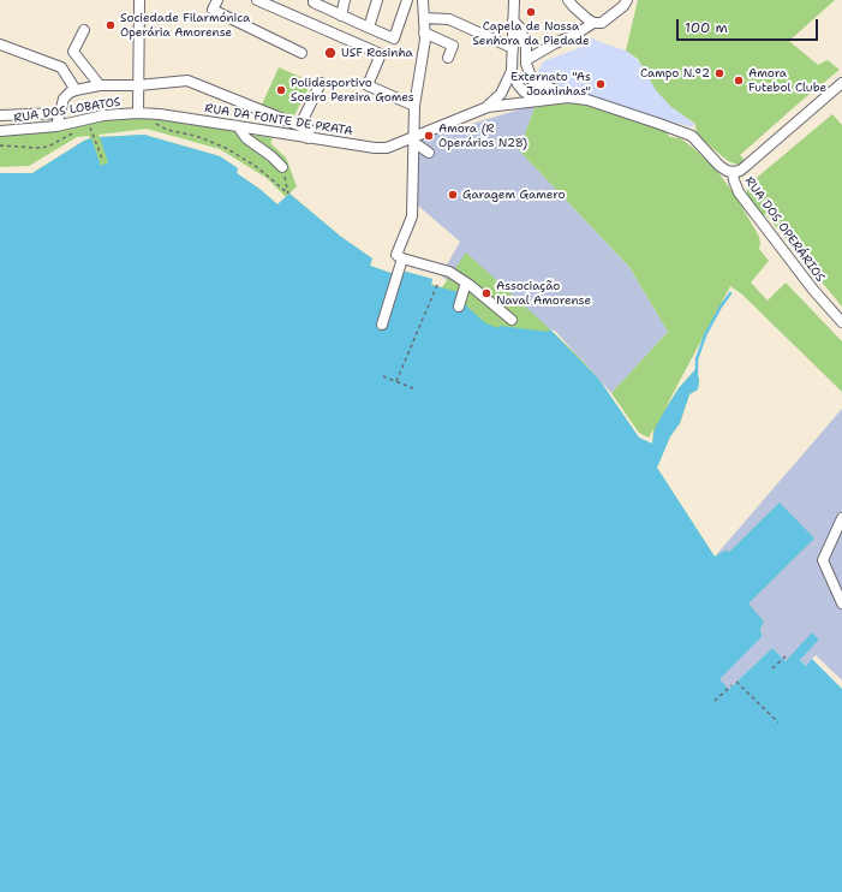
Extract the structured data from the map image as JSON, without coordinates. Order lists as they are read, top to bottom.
{
  "streets": {
    "street": ["RUA DOS LOBATOS", "RUA DA FONTE DE PRATA", "RUA DOS OPERÁRIOS"]
  },
  "crossings": [
    ["RUA DOS LOBATOS", "RUA DA FONTE DE PRATA"],
    ["RUA DA FONTE DE PRATA", "RUA DOS OPERÁRIOS"]
  ],
  "places": [
    "Capela de Nossa Senhora da Piedade",
    "Sociedade Filarmónica Operária Amorense",
    "USF Rosinha",
    "Campo N.º2",
    "Amora Futebol Clube",
    "Externato \"As Joaninhas\"",
    "Polidesportivo Soeiro Pereira Gomes",
    "Amora (R Operários N28)",
    "Garagem Gamero",
    "Associação Naval Amorense"
  ],
  "scale_bar": "100 m"
}
